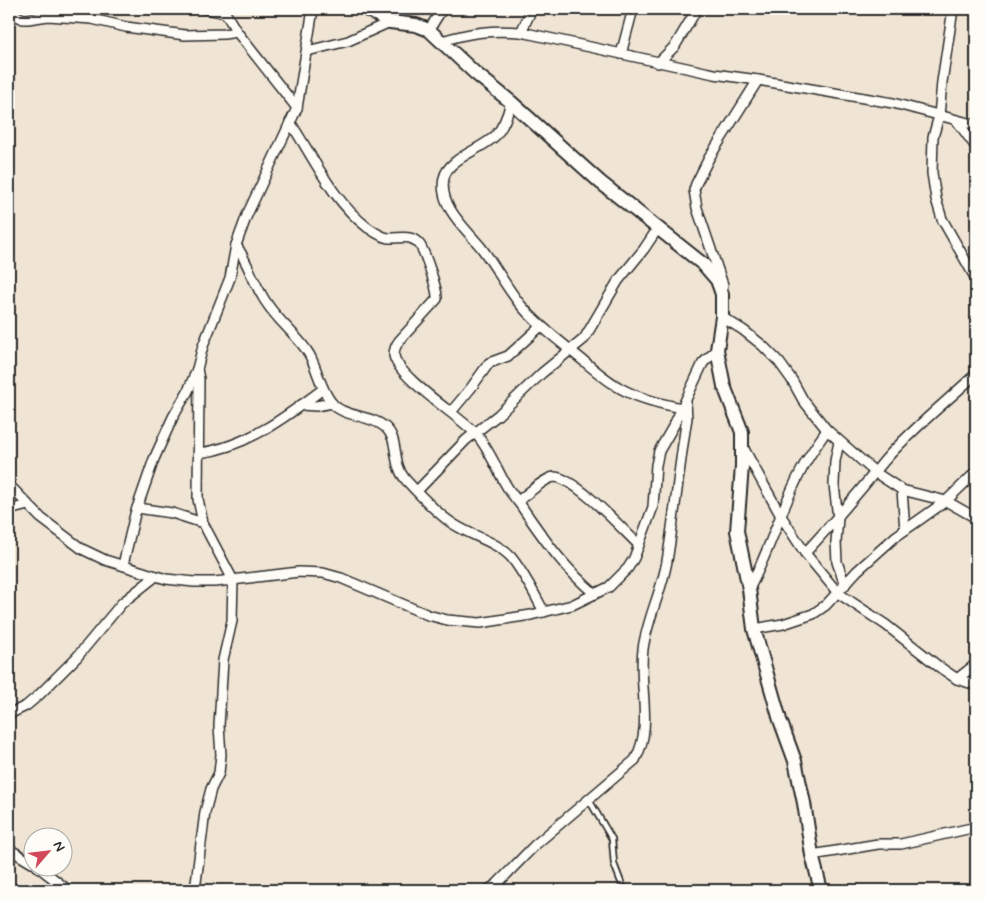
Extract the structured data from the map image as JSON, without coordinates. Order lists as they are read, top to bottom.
{
  "north": "top right"
}
